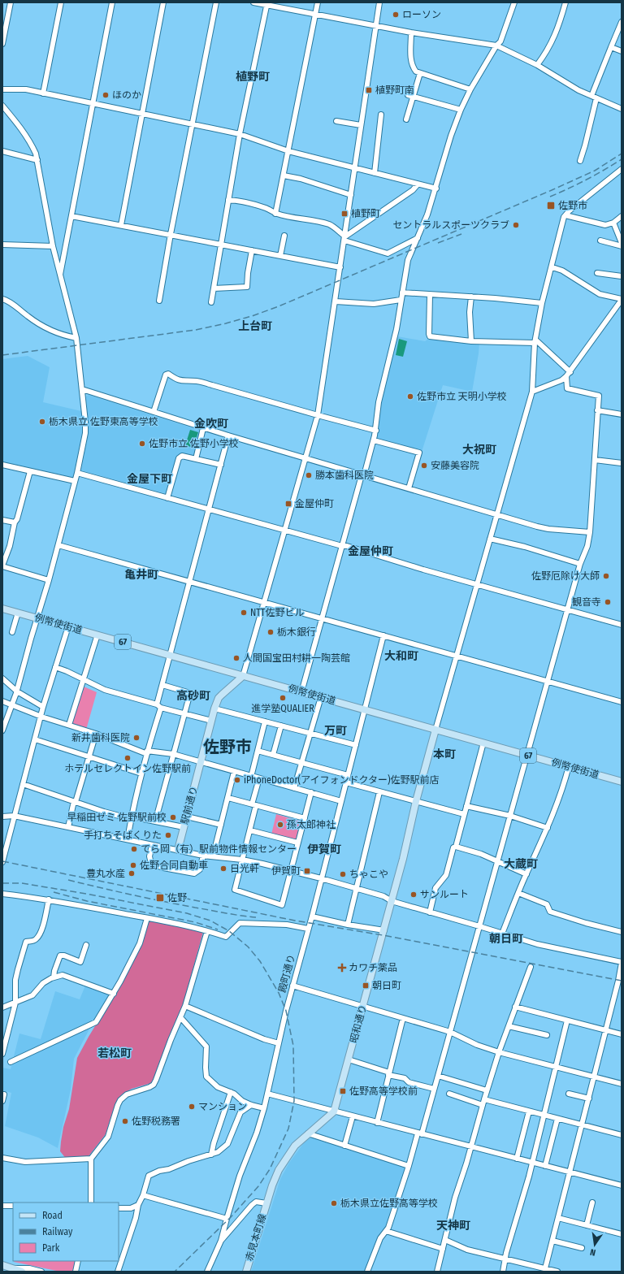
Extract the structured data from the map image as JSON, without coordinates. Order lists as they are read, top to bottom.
{
  "streets": {
    "main road": [
      "例幣使街道",
      "67",
      "駅前通り",
      "昭和通り",
      "赤見本町線"
    ],
    "street": ["殿町通り"]
  },
  "crossings": [
    ["例幣使街道", "駅前通り"],
    ["例幣使街道", "殿町通り"],
    ["例幣使街道", "昭和通り"]
  ],
  "districts": [
    "植野町",
    "上台町",
    "金吹町",
    "大祝町",
    "金屋下町",
    "金屋仲町",
    "亀井町",
    "大和町",
    "高砂町",
    "万町",
    "佐野市",
    "本町",
    "伊賀町",
    "大蔵町",
    "朝日町",
    "若松町",
    "天神町"
  ],
  "places": {
    "other": [
      "ローソン",
      "ほのか",
      "セントラルスポーツクラブ",
      "佐野市立 天明小学校",
      "栃木県立 佐野東高等学校",
      "佐野市立 佐野小学校",
      "安藤美容院",
      "勝本歯科医院",
      "佐野厄除け大師",
      "観音寺",
      "NTT佐野ビル",
      "栃木銀行",
      "人間国宝田村耕一陶芸館",
      "進学塾QUALIER",
      "新井歯科医院",
      "ホテルセレクトイン佐野駅前",
      "iPhoneDoctor(アイフォンドクター)佐野駅前店",
      "早稲田ゼミ 佐野駅前校",
      "孫太郎神社",
      "手打ちそばくりた",
      "てら岡（有）駅前物件情報センター",
      "佐野合同自動車",
      "日光軒",
      "豊丸水産",
      "ちゃこや",
      "サンルート",
      "マンション",
      "佐野税務署",
      "栃木県立佐野高等学校"
    ],
    "transit": [
      "植野町南",
      "佐野市",
      "植野町",
      "金屋仲町",
      "伊賀町",
      "佐野",
      "朝日町",
      "佐野高等学校前"
    ],
    "health": ["カワチ薬品"]
  },
  "legend": ["Road", "Railway", "Park"],
  "north": "bottom"
}
